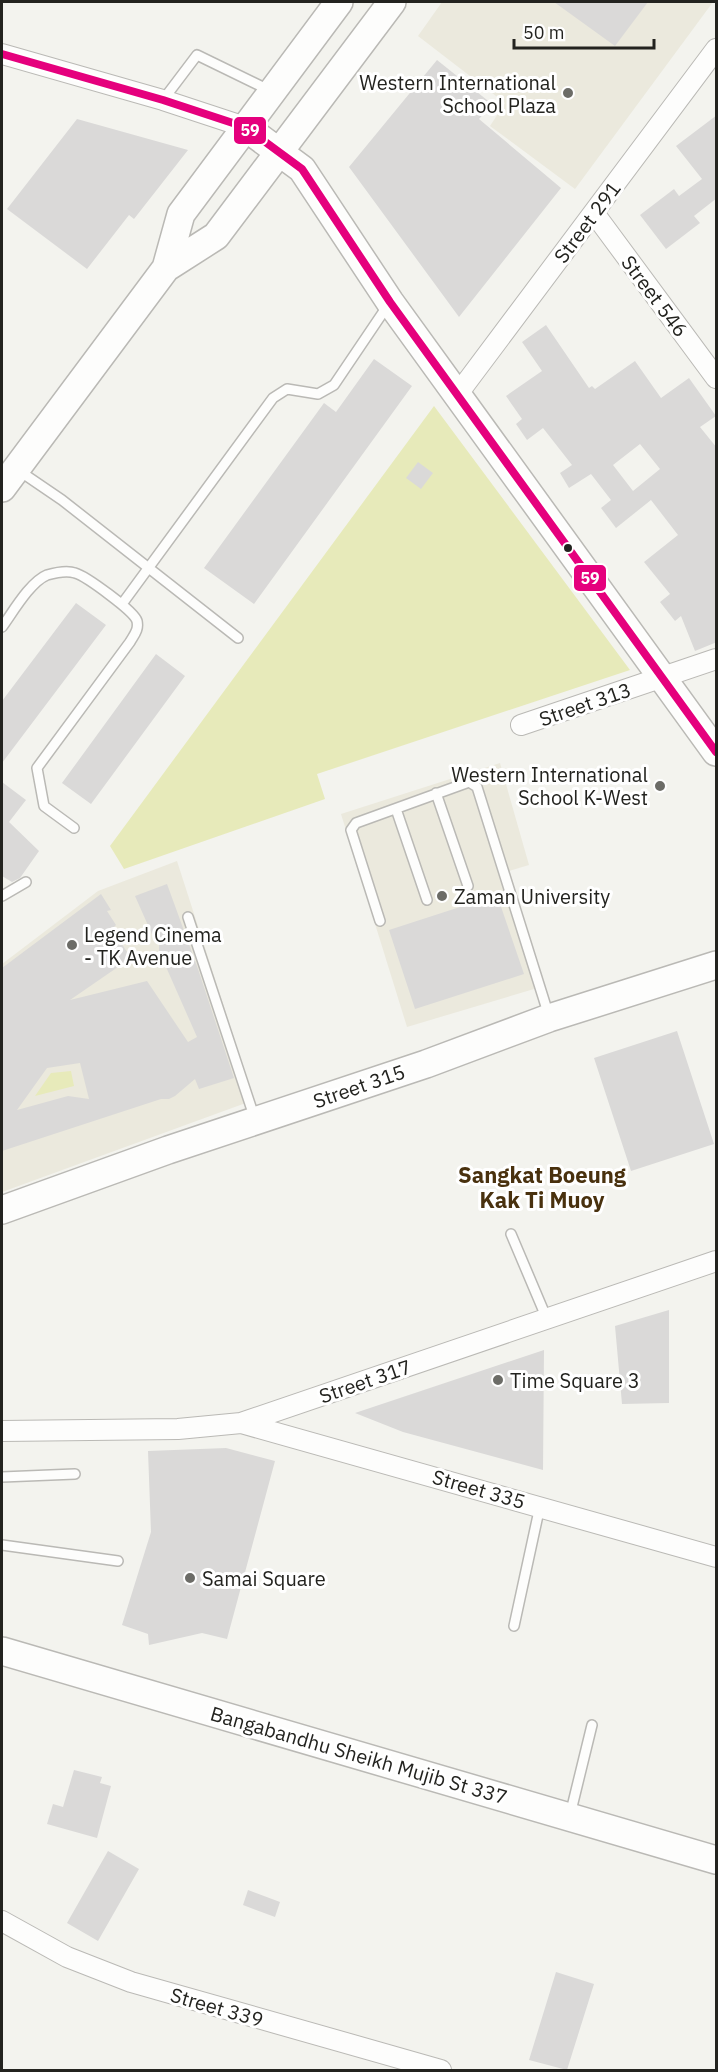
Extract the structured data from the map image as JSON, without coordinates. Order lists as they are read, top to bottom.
{
  "streets": {
    "street": [
      "Street 291",
      "Street 546",
      "Street 313",
      "Street 315",
      "Street 317",
      "Street 335",
      "Bangabandhu Sheikh Mujib St 337",
      "Street 339"
    ]
  },
  "crossings": [
    ["Street 291", "Street 546"],
    ["Street 317", "Street 335"]
  ],
  "districts": ["Sangkat Boeung Kak Ti Muoy"],
  "places": [
    "Western International School Plaza",
    "Western International School K-West",
    "Zaman University",
    "Legend Cinema - TK Avenue",
    "Time Square 3",
    "Samai Square"
  ],
  "lines": ["transit line 59"],
  "scale_bar": "50 m"
}
